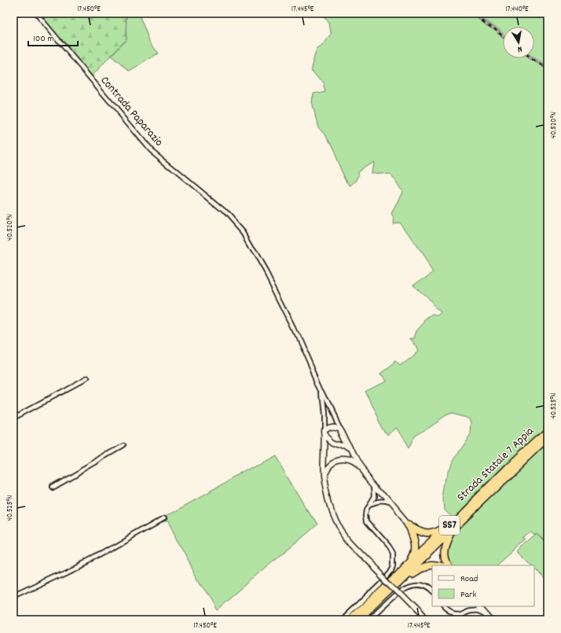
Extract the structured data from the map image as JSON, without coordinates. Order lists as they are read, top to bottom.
{
  "streets": {
    "highway": ["Strada Statale 7 Appia", "SS7"],
    "street": ["Contrada Paparazio"]
  },
  "legend": ["Road", "Park"],
  "scale_bar": "100 m",
  "north": "bottom",
  "coordinates": [
    "17.450°E",
    "17.445°E",
    "17.440°E",
    "40.520°N",
    "40.525°N"
  ]
}
